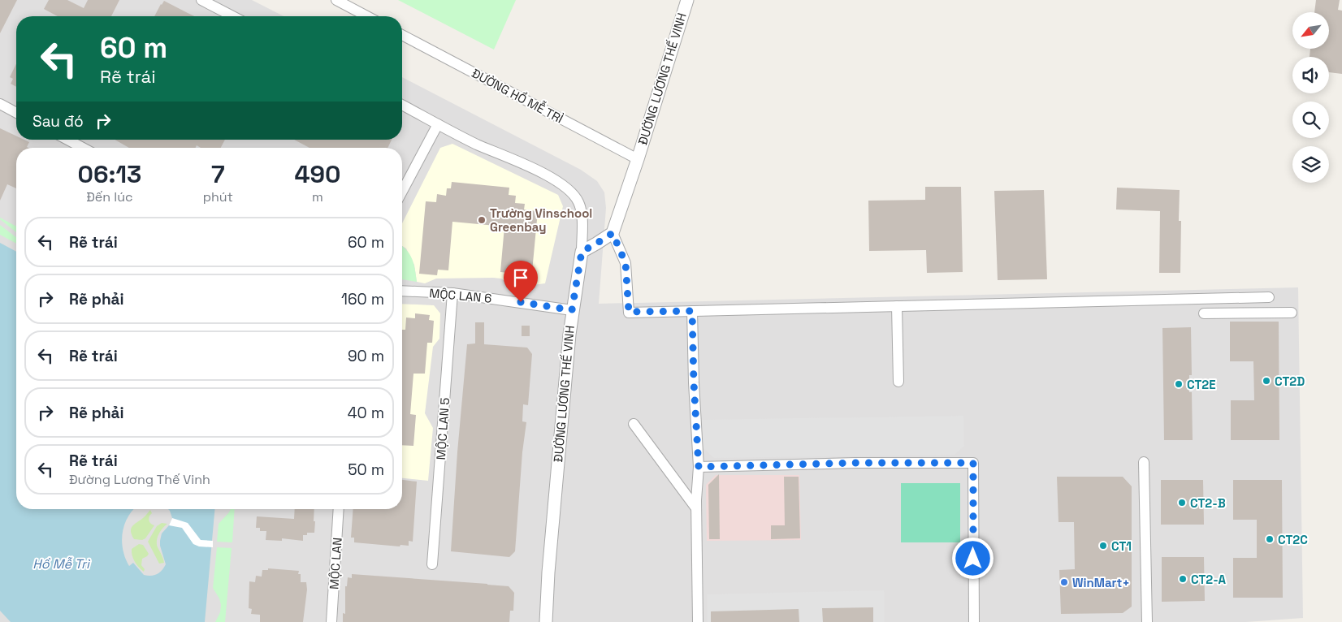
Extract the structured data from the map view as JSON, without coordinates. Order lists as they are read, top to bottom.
{
  "streets": {
    "street": [
      "ĐƯỜNG LƯƠNG THẾ VINH",
      "ĐƯỜNG HỒ MỄ TRÌ",
      "MỘC LAN 6",
      "MỘC LAN 5",
      "MỘC LAN"
    ]
  },
  "crossings": [
    ["ĐƯỜNG LƯƠNG THẾ VINH", "ĐƯỜNG HỒ MỄ TRÌ"],
    ["ĐƯỜNG LƯƠNG THẾ VINH", "MỘC LAN 6"],
    ["MỘC LAN 6", "MỘC LAN 5"]
  ],
  "water": ["Hồ Mễ Trì"],
  "places": [
    "Trường Vinschool Greenbay",
    "CT2D",
    "CT2E",
    "CT2-B",
    "CT2C",
    "CT1",
    "CT2-A",
    "WinMart+"
  ],
  "north": "bottom left",
  "page": {
    "turn": ["60 m", "Rẽ trái"],
    "then": "Sau đó",
    "eta": [
      "06:13",
      "Đến lúc",
      "7",
      "phút",
      "490",
      "m"
    ],
    "list": [
      {
        "name": "Rẽ trái",
        "value": "60 m"
      },
      {
        "name": "Rẽ phải",
        "value": "160 m"
      },
      {
        "name": "Rẽ trái",
        "value": "90 m"
      },
      {
        "name": "Rẽ phải",
        "value": "40 m"
      },
      {
        "name": "Rẽ trái",
        "note": "Đường Lương Thế Vinh",
        "value": "50 m"
      }
    ]
  }
}
